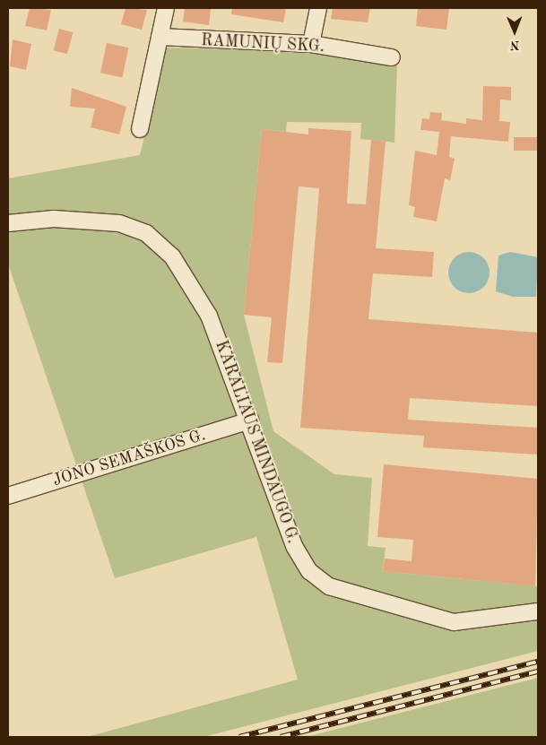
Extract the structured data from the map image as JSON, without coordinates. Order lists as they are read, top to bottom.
{
  "streets": {
    "street": ["RAMUNIŲ SKG.", "KARALIAUS MINDAUGO G.", "JONO SEMAŠKOS G."]
  },
  "crossings": [
    ["KARALIAUS MINDAUGO G.", "JONO SEMAŠKOS G."]
  ],
  "north": "bottom"
}
